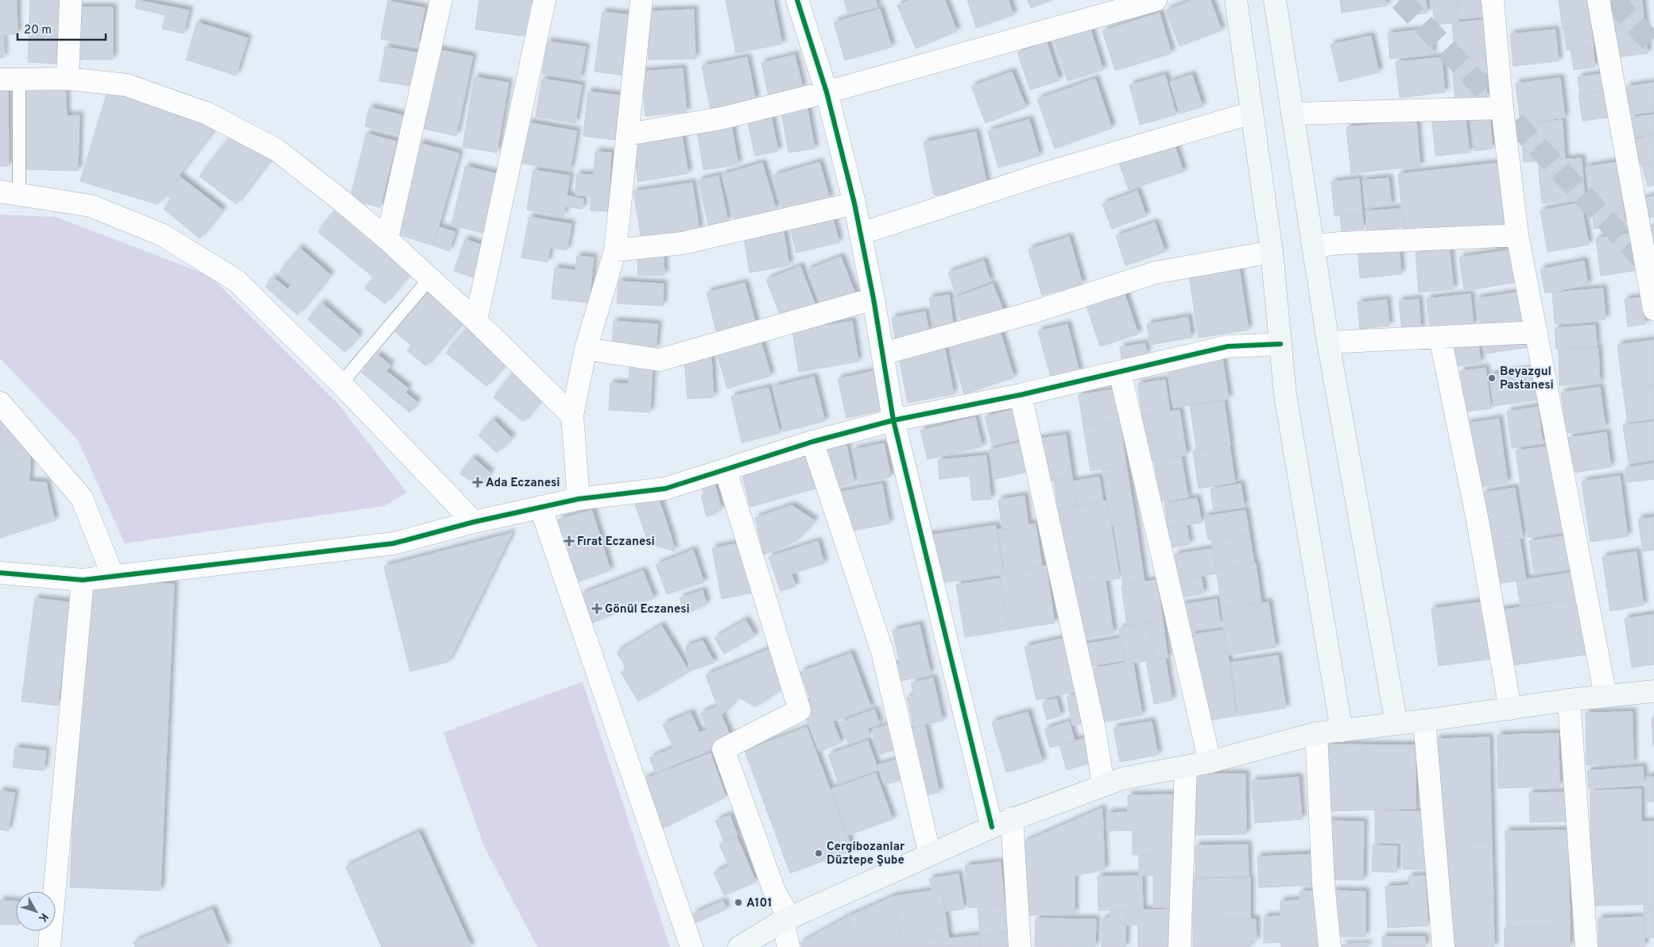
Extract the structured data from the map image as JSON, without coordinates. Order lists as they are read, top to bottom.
{
  "places": {
    "other": ["Beyazgul Pastanesi", "Cergibozanlar Düztepe Şube", "A101"],
    "health": ["Ada Eczanesi", "Fırat Eczanesi", "Gönül Eczanesi"]
  },
  "scale_bar": "20 m",
  "north": "bottom right"
}
